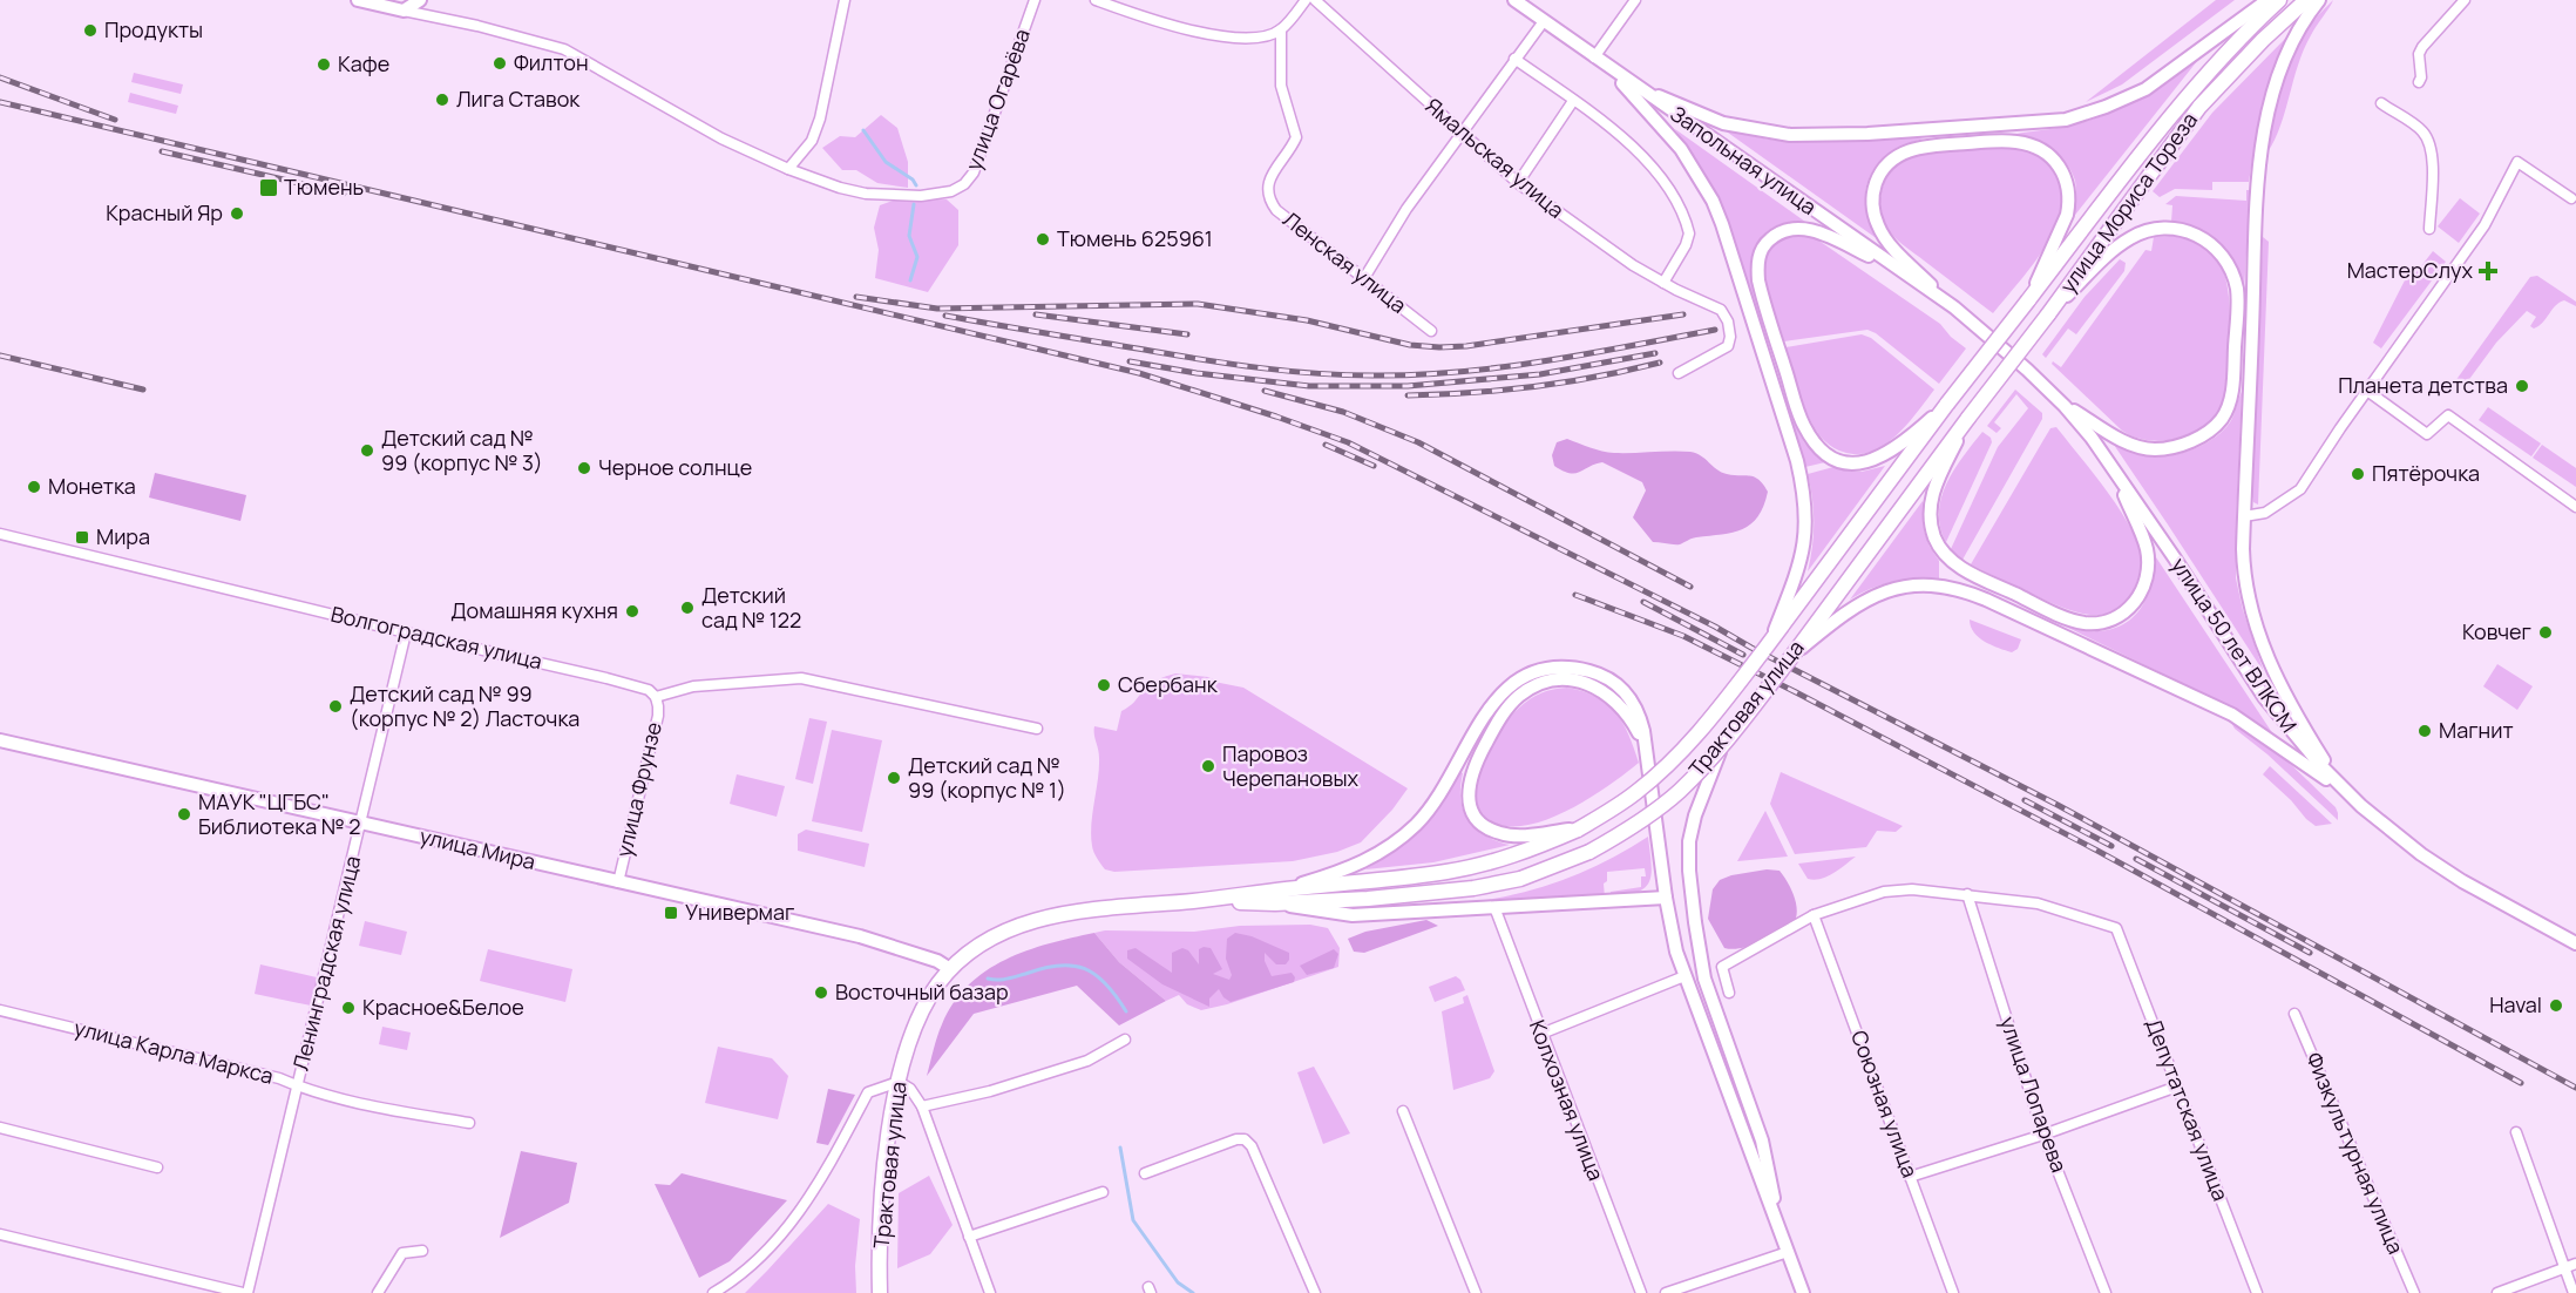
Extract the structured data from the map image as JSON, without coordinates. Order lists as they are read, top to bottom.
{
  "streets": {
    "main road": ["улица Мориса Тореза", "Трактовая улица"],
    "street": [
      "улица Огарёва",
      "Ямальская улица",
      "Запольная улица",
      "Ленская улица",
      "Волгоградская улица",
      "улица 50 лет ВЛКСМ",
      "улица Фрунзе",
      "улица Мира",
      "Ленинградская улица",
      "улица Карла Маркса",
      "улица Лопарева",
      "Колхозная улица",
      "Союзная улица",
      "Депутатская улица",
      "Физкультурная улица"
    ]
  },
  "crossings": [
    ["Запольная улица", "улица 50 лет ВЛКСМ"],
    ["улица Мориса Тореза", "Трактовая улица"],
    ["Волгоградская улица", "улица Фрунзе"],
    ["Волгоградская улица", "Ленинградская улица"],
    ["Трактовая улица", "улица Мира"],
    ["улица Фрунзе", "улица Мира"],
    ["улица Мира", "Ленинградская улица"],
    ["Ленинградская улица", "улица Карла Маркса"],
    ["улица Лопарева", "Депутатская улица"]
  ],
  "places": {
    "other": [
      "Продукты",
      "Филтон",
      "Кафе",
      "Лига Ставок",
      "Красный Яр",
      "Тюмень 625961",
      "Планета детства",
      "Детский сад № 99 (корпус № 3)",
      "Черное солнце",
      "Пятёрочка",
      "Монетка",
      "Детский сад № 122",
      "Домашняя кухня",
      "Ковчег",
      "Сбербанк",
      "Детский сад № 99 (корпус № 2) Ласточка",
      "Магнит",
      "Паровоз Черепановых",
      "Детский сад № 99 (корпус № 1)",
      "МАУК \"ЦГБС\" Библиотека № 2",
      "Восточный базар",
      "Haval",
      "Красное&Белое"
    ],
    "transit": ["Тюмень", "Мира", "Универмаг"],
    "health": ["МастерСлух"]
  }
}
